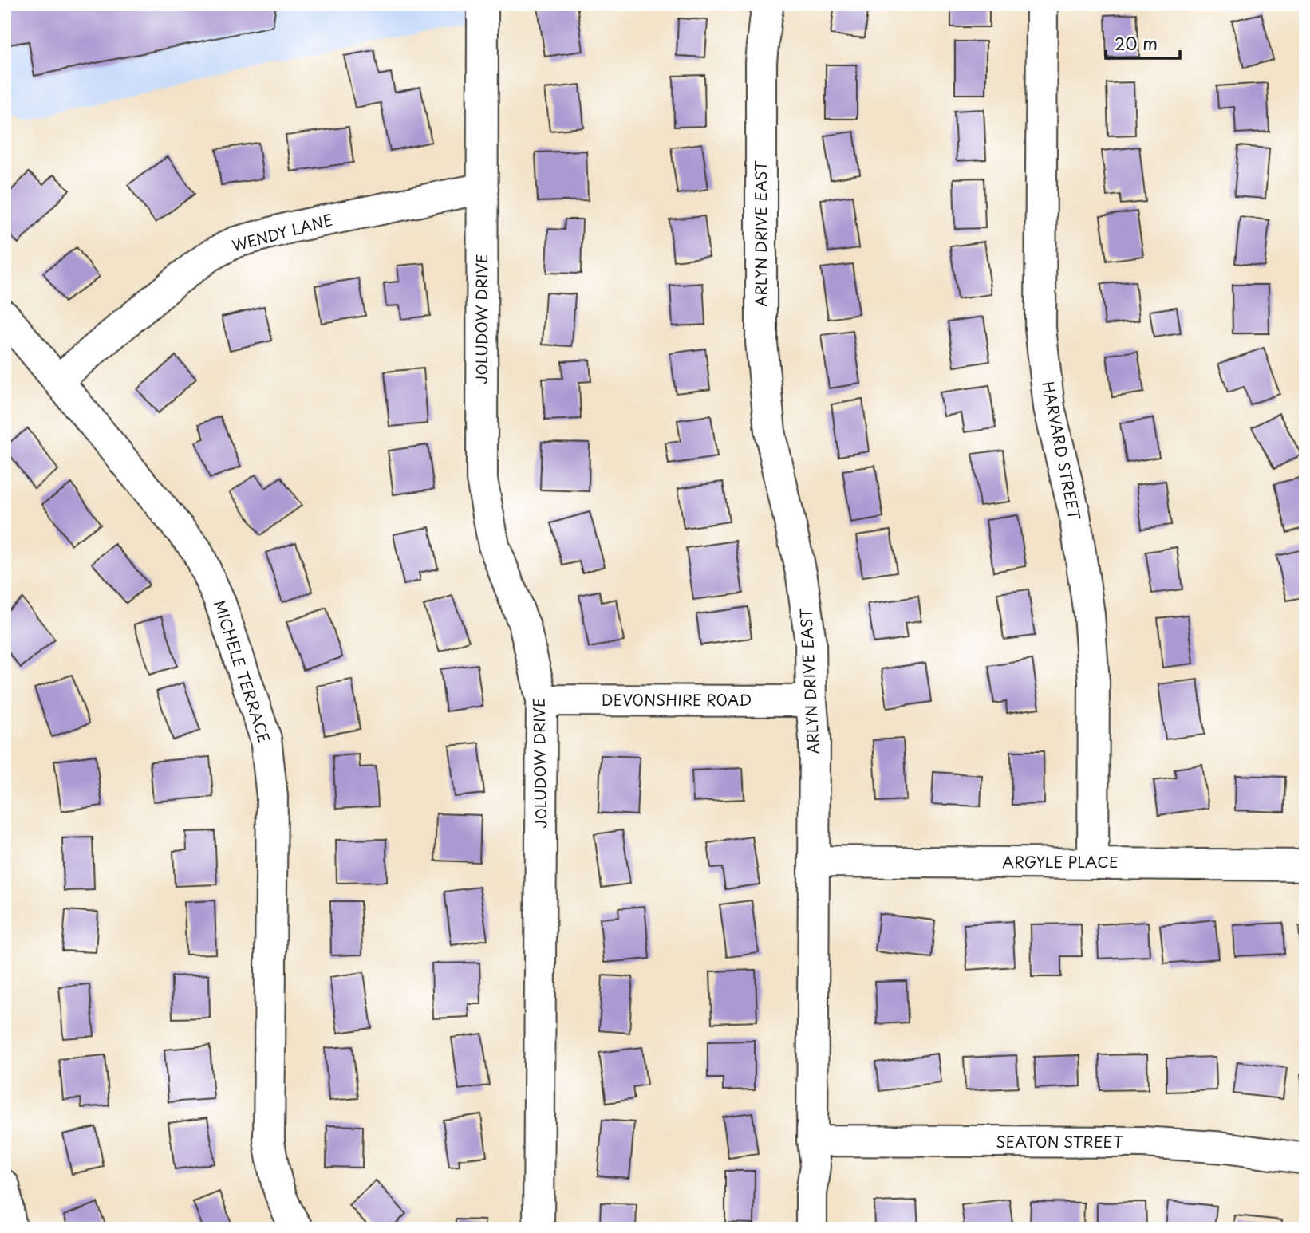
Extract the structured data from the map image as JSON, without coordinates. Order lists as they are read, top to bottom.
{
  "streets": {
    "street": [
      "WENDY LANE",
      "ARLYN DRIVE EAST",
      "JOLUDOW DRIVE",
      "HARVARD STREET",
      "MICHELE TERRACE",
      "DEVONSHIRE ROAD",
      "ARGYLE PLACE",
      "SEATON STREET"
    ]
  },
  "crossings": [
    ["WENDY LANE", "JOLUDOW DRIVE"],
    ["WENDY LANE", "MICHELE TERRACE"],
    ["ARLYN DRIVE EAST", "DEVONSHIRE ROAD"],
    ["ARLYN DRIVE EAST", "ARGYLE PLACE"],
    ["ARLYN DRIVE EAST", "SEATON STREET"],
    ["JOLUDOW DRIVE", "DEVONSHIRE ROAD"],
    ["HARVARD STREET", "ARGYLE PLACE"]
  ],
  "scale_bar": "20 m"
}
